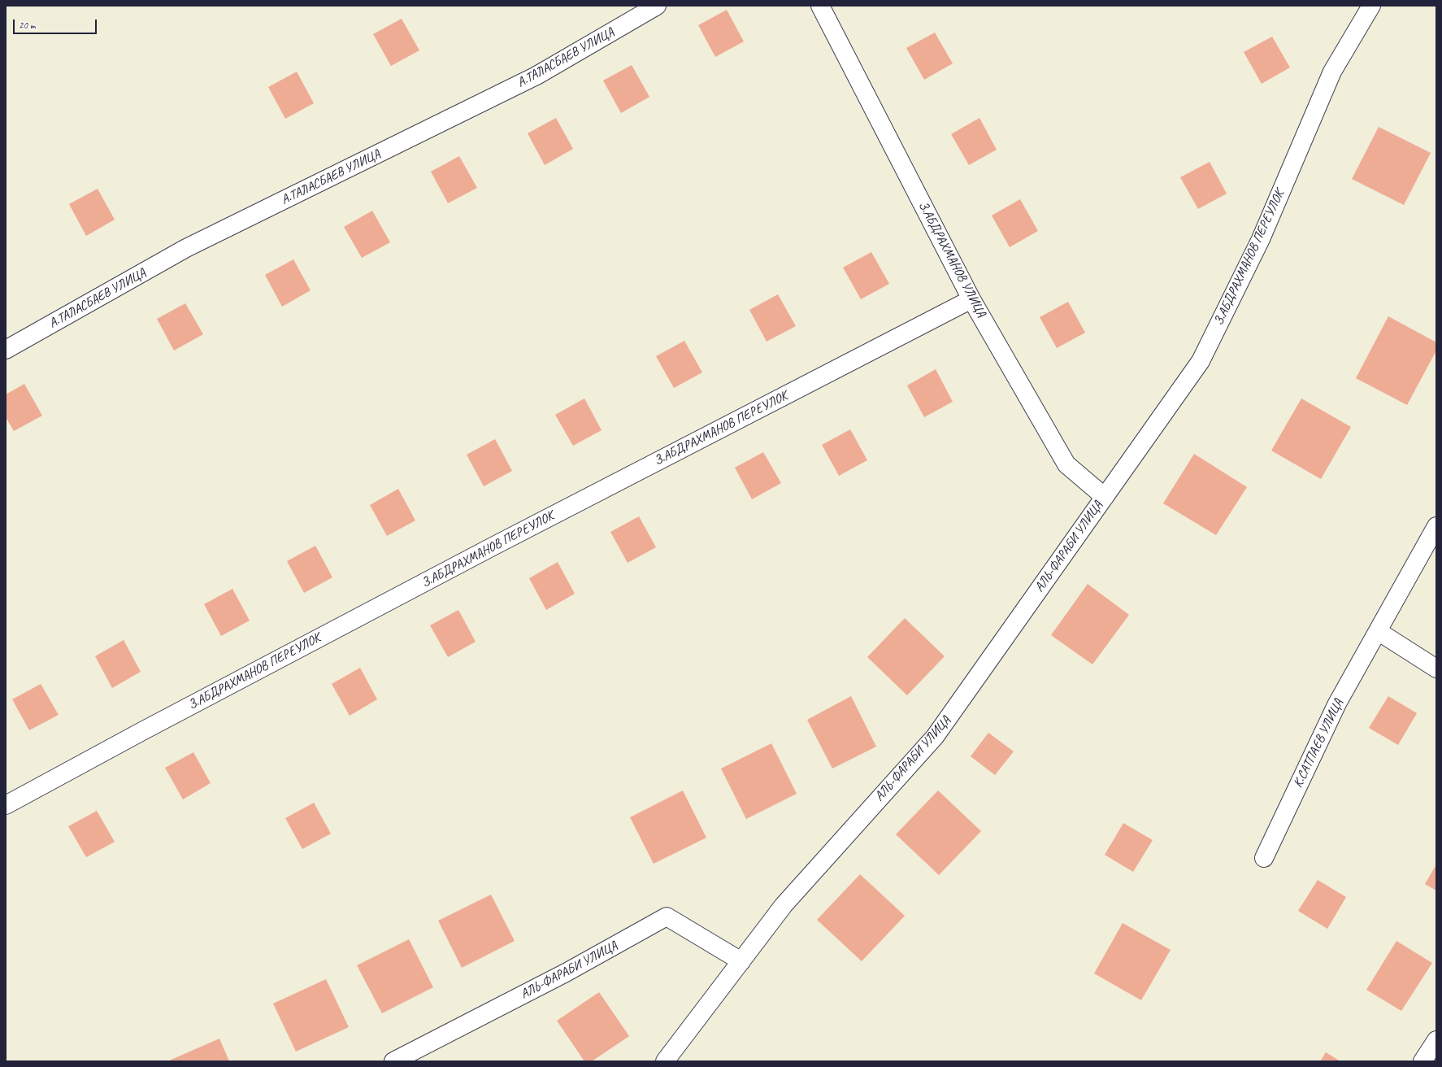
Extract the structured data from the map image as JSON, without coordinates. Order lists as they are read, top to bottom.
{
  "streets": {
    "street": [
      "А.ТАЛАСБАЕВ УЛИЦА",
      "З.АБДРАХМАНОВ ПЕРЕУЛОК",
      "З.АБДРАХМАНОВ УЛИЦА",
      "АЛЬ-ФАРАБИ УЛИЦА",
      "К.САТПАЕВ УЛИЦА"
    ]
  },
  "crossings": [
    ["З.АБДРАХМАНОВ ПЕРЕУЛОК", "З.АБДРАХМАНОВ УЛИЦА"],
    ["З.АБДРАХМАНОВ ПЕРЕУЛОК", "АЛЬ-ФАРАБИ УЛИЦА"],
    ["З.АБДРАХМАНОВ УЛИЦА", "АЛЬ-ФАРАБИ УЛИЦА"]
  ],
  "scale_bar": "20 m"
}
